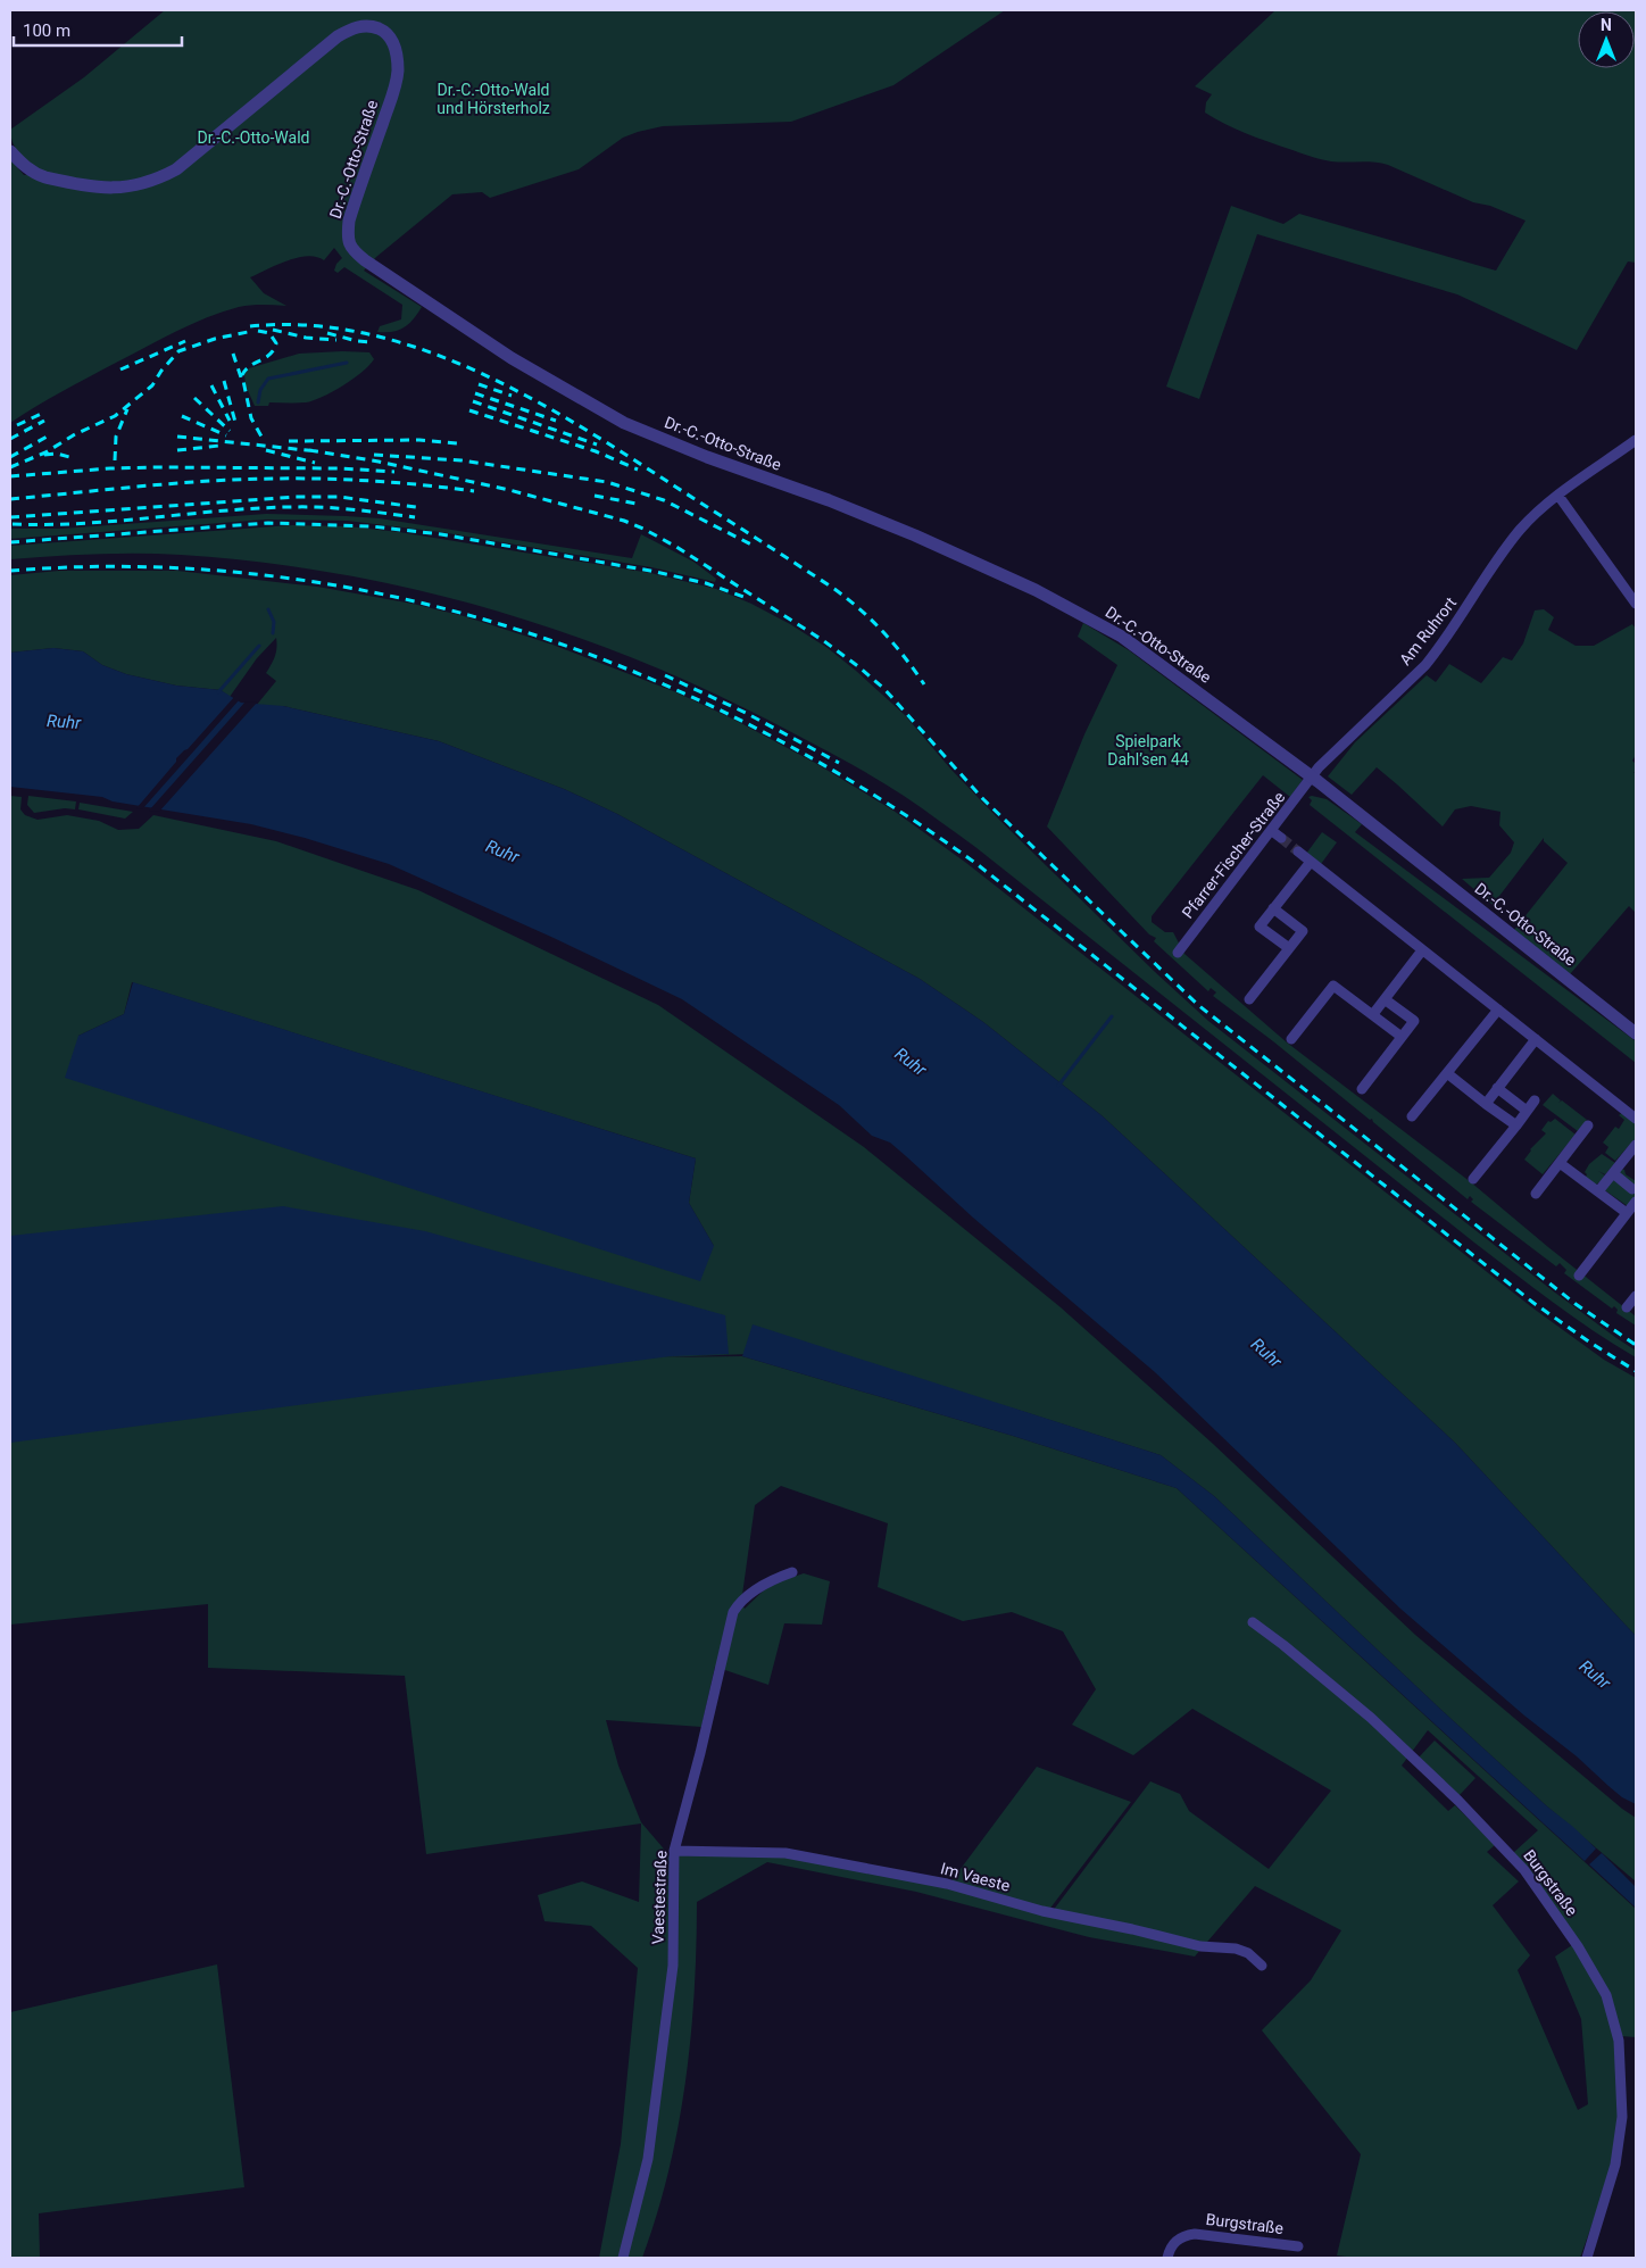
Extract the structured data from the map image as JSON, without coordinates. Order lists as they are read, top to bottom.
{
  "streets": {
    "street": [
      "Dr.-C.-Otto-Straße",
      "Am Ruhrort",
      "Pfarrer-Fischer-Straße",
      "Im Vaeste",
      "Burgstraße",
      "Vaestestraße"
    ]
  },
  "crossings": [
    ["Dr.-C.-Otto-Straße", "Am Ruhrort"],
    ["Dr.-C.-Otto-Straße", "Pfarrer-Fischer-Straße"],
    ["Am Ruhrort", "Pfarrer-Fischer-Straße"],
    ["Im Vaeste", "Vaestestraße"]
  ],
  "water": ["Ruhr"],
  "parks": ["Dr.-C.-Otto-Wald und Hörsterholz", "Dr.-C.-Otto-Wald", "Spielpark Dahl’sen 44"],
  "scale_bar": "100 m",
  "north": "top"
}
